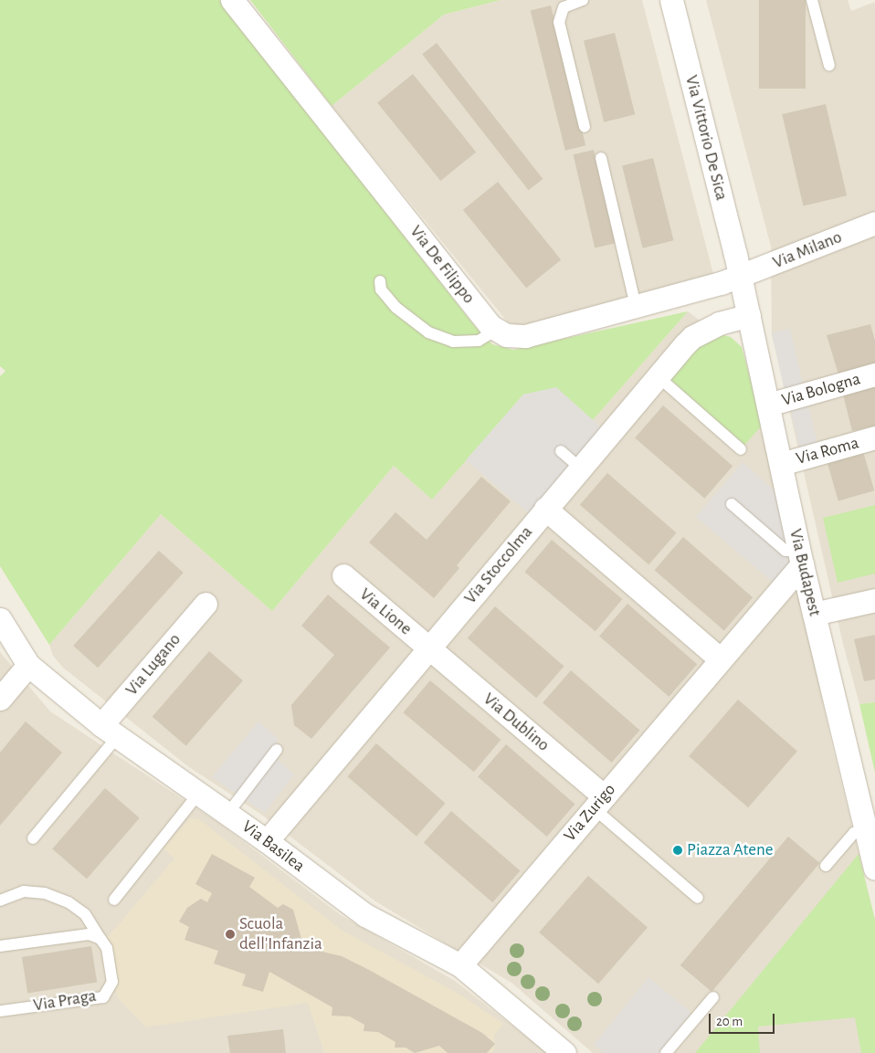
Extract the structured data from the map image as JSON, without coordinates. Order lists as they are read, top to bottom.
{
  "streets": {
    "street": [
      "Via Vittorio De Sica",
      "Via Milano",
      "Via De Filippo",
      "Via Bologna",
      "Via Roma",
      "Via Stoccolma",
      "Via Budapest",
      "Via Lione",
      "Via Lugano",
      "Via Dublino",
      "Via Zurigo",
      "Via Basilea"
    ],
    "lane": ["Via Praga"]
  },
  "crossings": [
    ["Via Vittorio De Sica", "Via Milano"],
    ["Via Vittorio De Sica", "Via Budapest"],
    ["Via Milano", "Via Budapest"],
    ["Via Bologna", "Via Budapest"],
    ["Via Roma", "Via Budapest"],
    ["Via Stoccolma", "Via Budapest"],
    ["Via Stoccolma", "Via Lione"],
    ["Via Stoccolma", "Via Dublino"],
    ["Via Stoccolma", "Via Basilea"],
    ["Via Budapest", "Via Zurigo"],
    ["Via Lione", "Via Dublino"],
    ["Via Lugano", "Via Basilea"],
    ["Via Dublino", "Via Zurigo"],
    ["Via Zurigo", "Via Basilea"]
  ],
  "places": ["Piazza Atene", "Scuola dell'Infanzia"],
  "scale_bar": "20 m"
}
